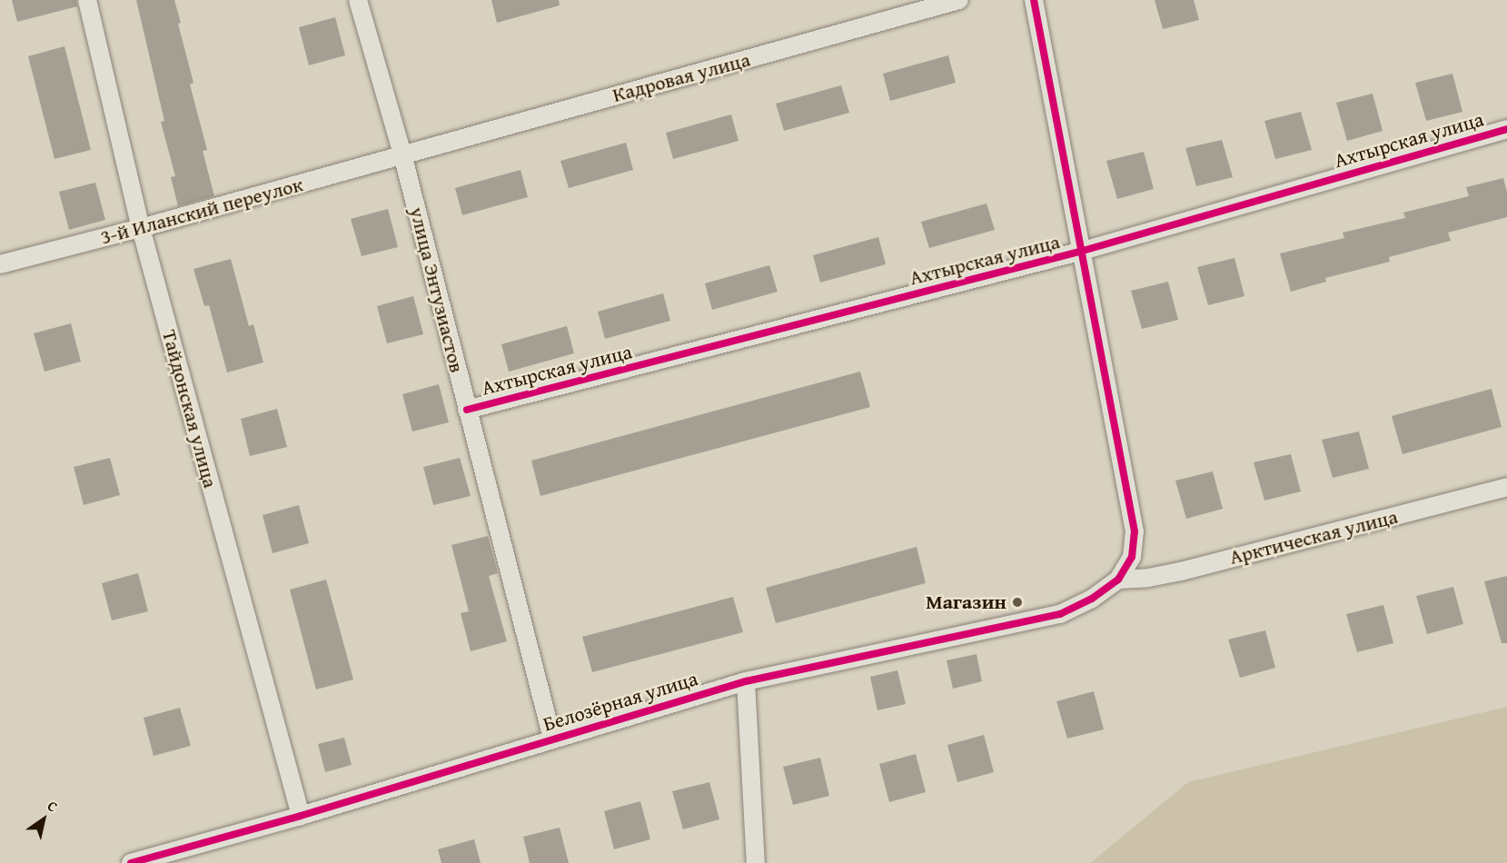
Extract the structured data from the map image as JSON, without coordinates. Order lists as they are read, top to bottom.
{
  "streets": {
    "street": [
      "Кадровая улица",
      "Ахтырская улица",
      "3-й Иланский переулок",
      "улица Энтузиастов",
      "Тайдонская улица",
      "Арктическая улица",
      "Белозёрная улица"
    ]
  },
  "crossings": [
    ["Кадровая улица", "3-й Иланский переулок"],
    ["Кадровая улица", "улица Энтузиастов"],
    ["Ахтырская улица", "улица Энтузиастов"],
    ["3-й Иланский переулок", "улица Энтузиастов"],
    ["3-й Иланский переулок", "Тайдонская улица"],
    ["улица Энтузиастов", "Белозёрная улица"],
    ["Тайдонская улица", "Белозёрная улица"],
    ["Арктическая улица", "Белозёрная улица"]
  ],
  "places": ["Магазин"],
  "north": "top right"
}
